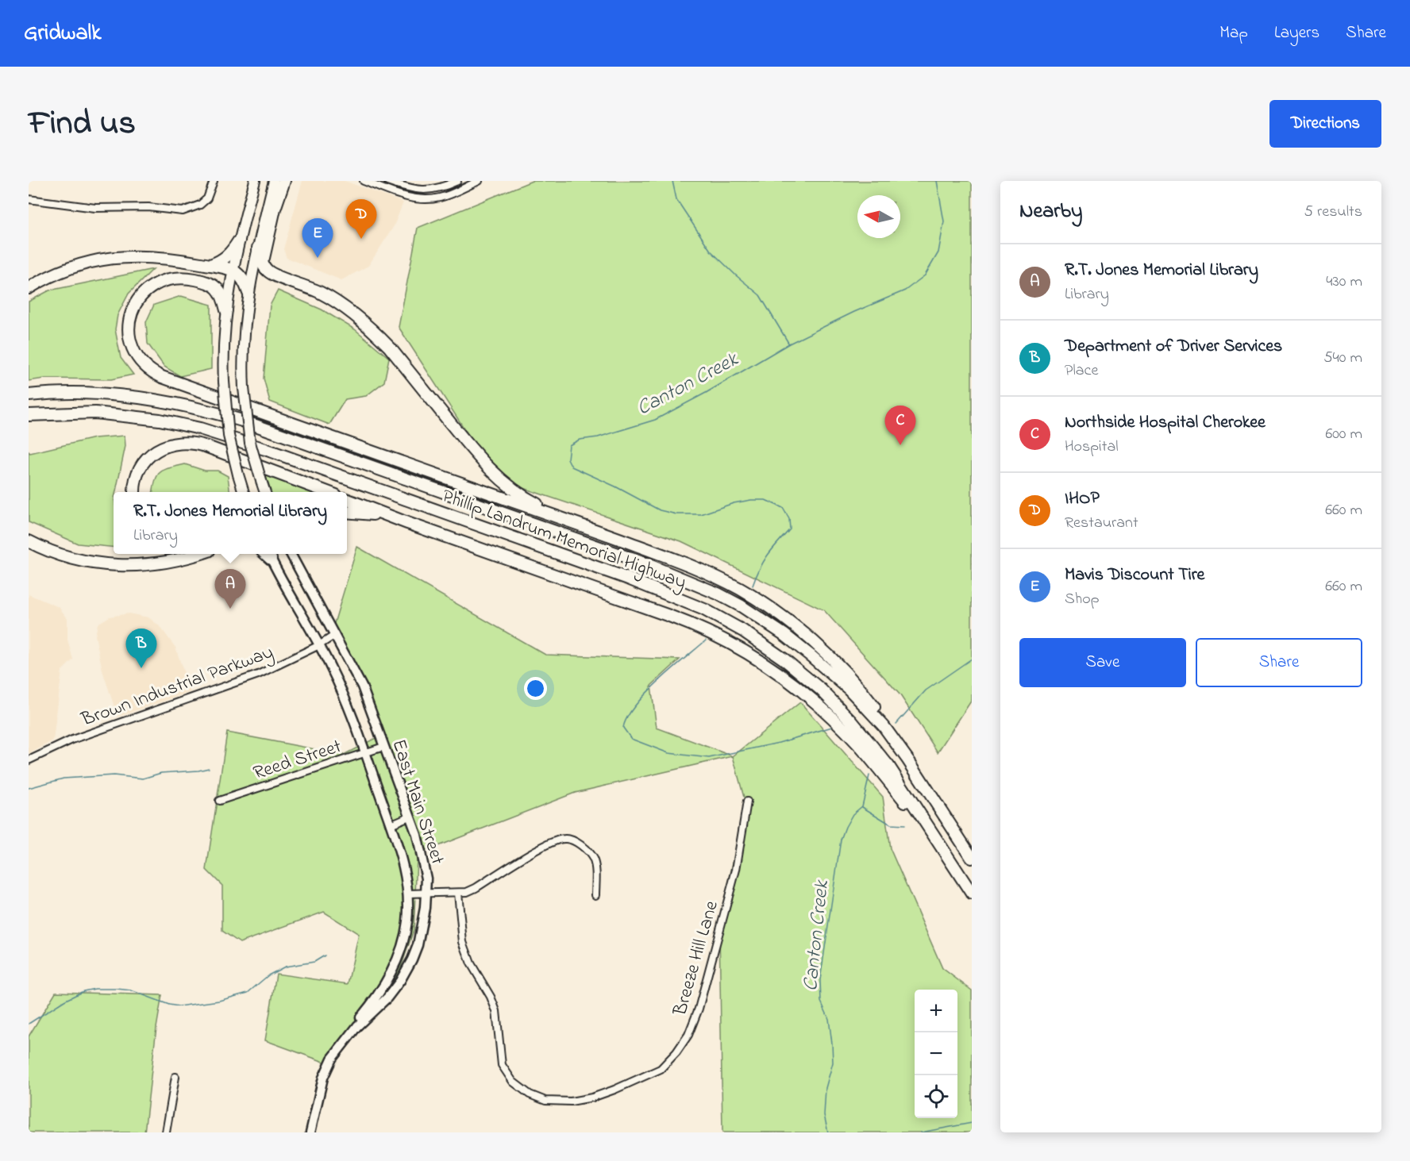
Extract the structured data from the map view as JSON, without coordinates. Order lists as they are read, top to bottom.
{
  "streets": {
    "highway": ["Phillip Landrum Memorial Highway"],
    "main road": ["East Main Street"],
    "street": ["Brown Industrial Parkway", "Reed Street", "Breeze Hill Lane"]
  },
  "crossings": [
    ["Brown Industrial Parkway", "East Main Street"],
    ["Reed Street", "East Main Street"]
  ],
  "water": ["Canton Creek"],
  "north": "left",
  "page": {
    "header": "Gridwalk",
    "nav": ["Map", "Layers", "Share"],
    "title": "Find us",
    "buttons": [
      "Directions",
      ["Save", "Share"]
    ],
    "heading": ["Nearby", "5 results"],
    "pins": [
      "D",
      "E",
      "C",
      "A",
      "B"
    ],
    "list": [
      {
        "mark": "A",
        "name": "R.T. Jones Memorial Library",
        "note": "Library",
        "value": "430 m"
      },
      {
        "mark": "B",
        "name": "Department of Driver Services",
        "note": "Place",
        "value": "540 m"
      },
      {
        "mark": "C",
        "name": "Northside Hospital Cherokee",
        "note": "Hospital",
        "value": "600 m"
      },
      {
        "mark": "D",
        "name": "IHOP",
        "note": "Restaurant",
        "value": "660 m"
      },
      {
        "mark": "E",
        "name": "Mavis Discount Tire",
        "note": "Shop",
        "value": "660 m"
      }
    ],
    "popup": ["R.T. Jones Memorial Library", "Library"],
    "map_buttons": ["+", "−"]
  }
}
